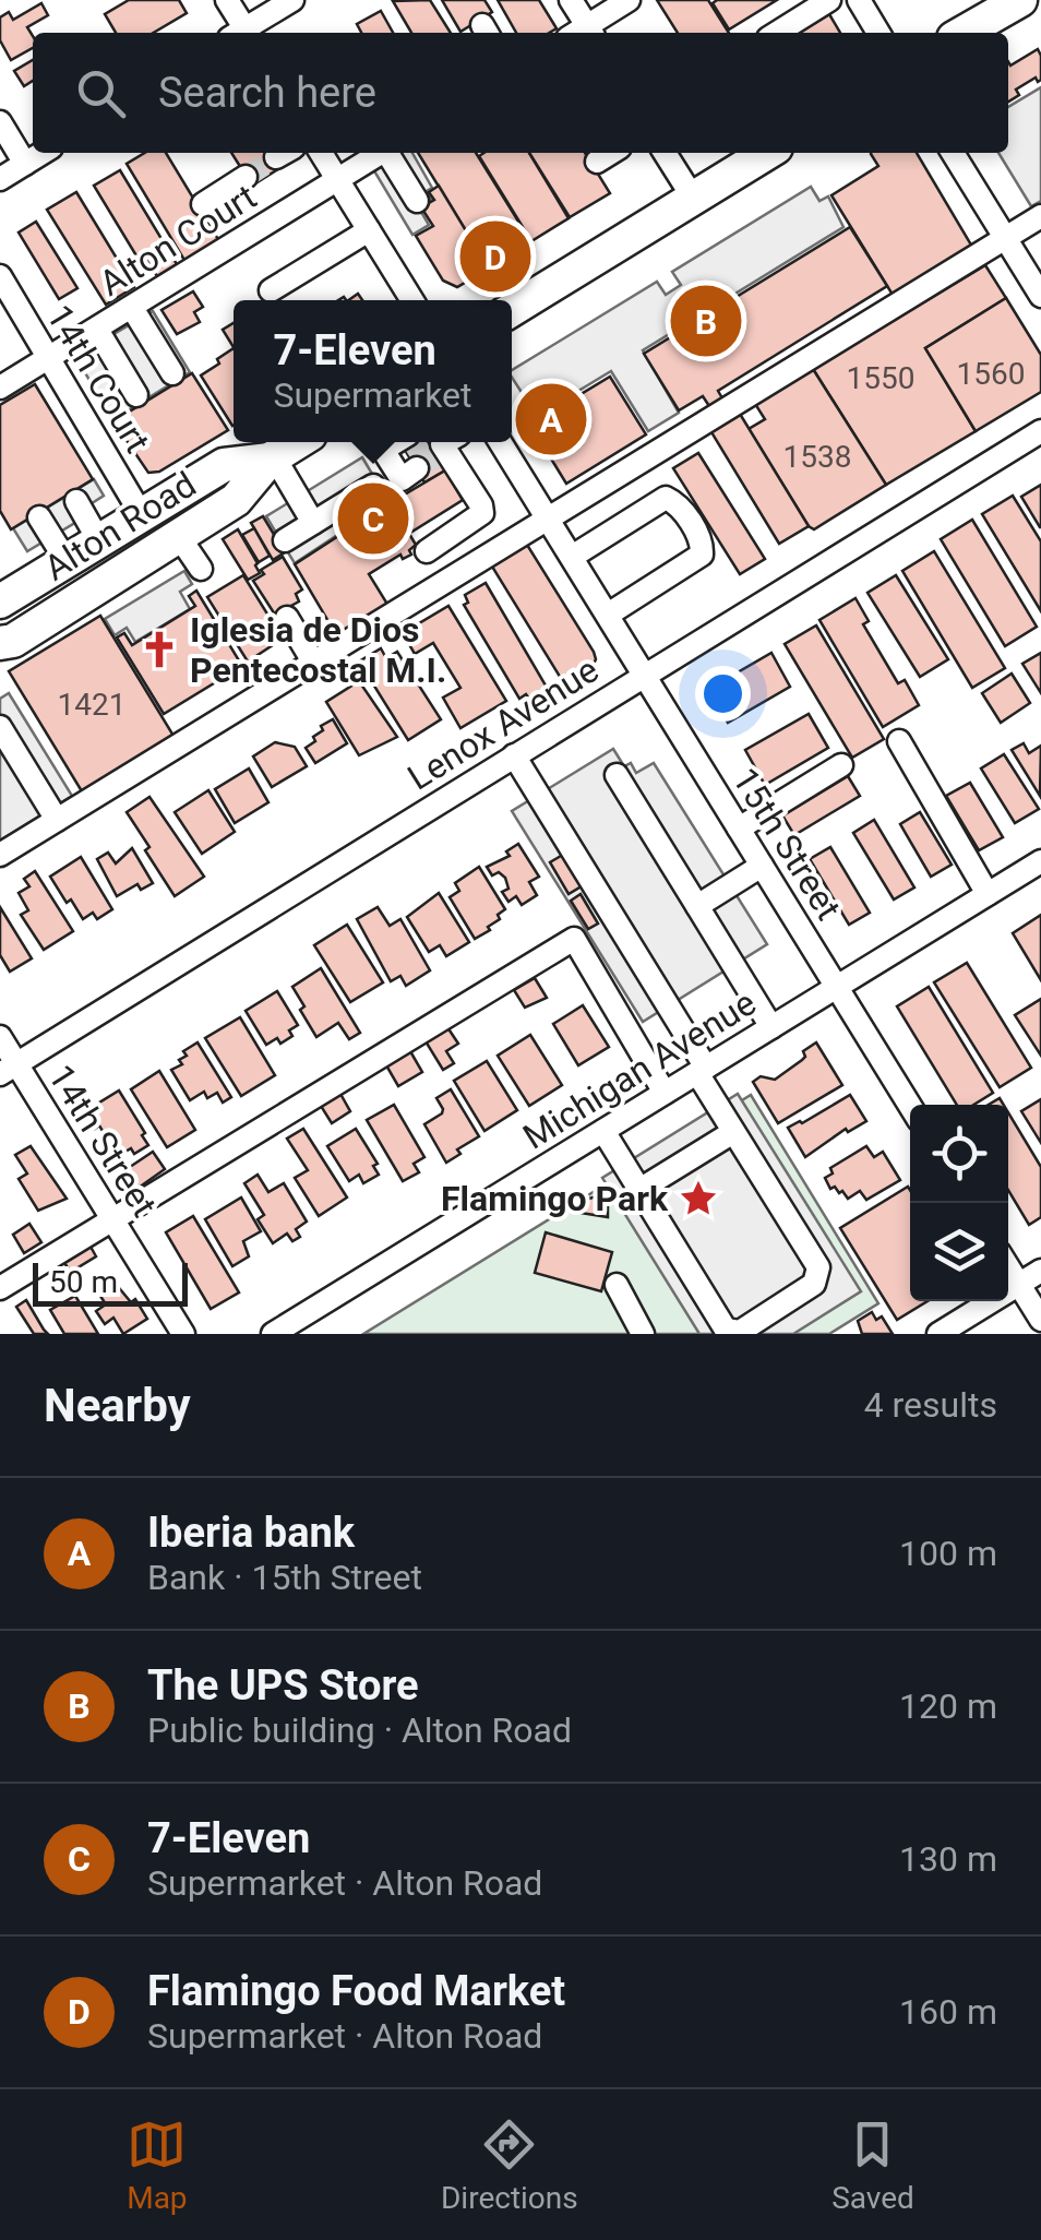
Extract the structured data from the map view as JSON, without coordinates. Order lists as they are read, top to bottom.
{
  "streets": {
    "highway": ["Alton Road"],
    "street": [
      "Alton Court",
      "14th Court",
      "Lenox Avenue",
      "15th Street",
      "Michigan Avenue",
      "14th Street"
    ]
  },
  "crossings": [
    ["Alton Court", "14th Court"],
    ["14th Court", "Alton Road"],
    ["Lenox Avenue", "15th Street"],
    ["Lenox Avenue", "14th Street"],
    ["15th Street", "Michigan Avenue"]
  ],
  "places": {
    "church": ["Iglesia de Dios Pentecostal M.I."],
    "place": ["Flamingo Park"]
  },
  "house_numbers": [
    "1560",
    "1550",
    "1538",
    "1421"
  ],
  "scale_bar": "50 m",
  "page": {
    "search": "Search here",
    "pins": [
      "D",
      "B",
      "A",
      "C"
    ],
    "popup": ["7-Eleven", "Supermarket"],
    "scale": "50 m",
    "heading": ["Nearby", "4 results"],
    "list": [
      {
        "mark": "A",
        "name": "Iberia bank",
        "note": "Bank · 15th Street",
        "value": "100 m"
      },
      {
        "mark": "B",
        "name": "The UPS Store",
        "note": "Public building · Alton Road",
        "value": "120 m"
      },
      {
        "mark": "C",
        "name": "7-Eleven",
        "note": "Supermarket · Alton Road",
        "value": "130 m"
      },
      {
        "mark": "D",
        "name": "Flamingo Food Market",
        "note": "Supermarket · Alton Road",
        "value": "160 m"
      }
    ],
    "nav": ["Map", "Directions", "Saved"]
  }
}
